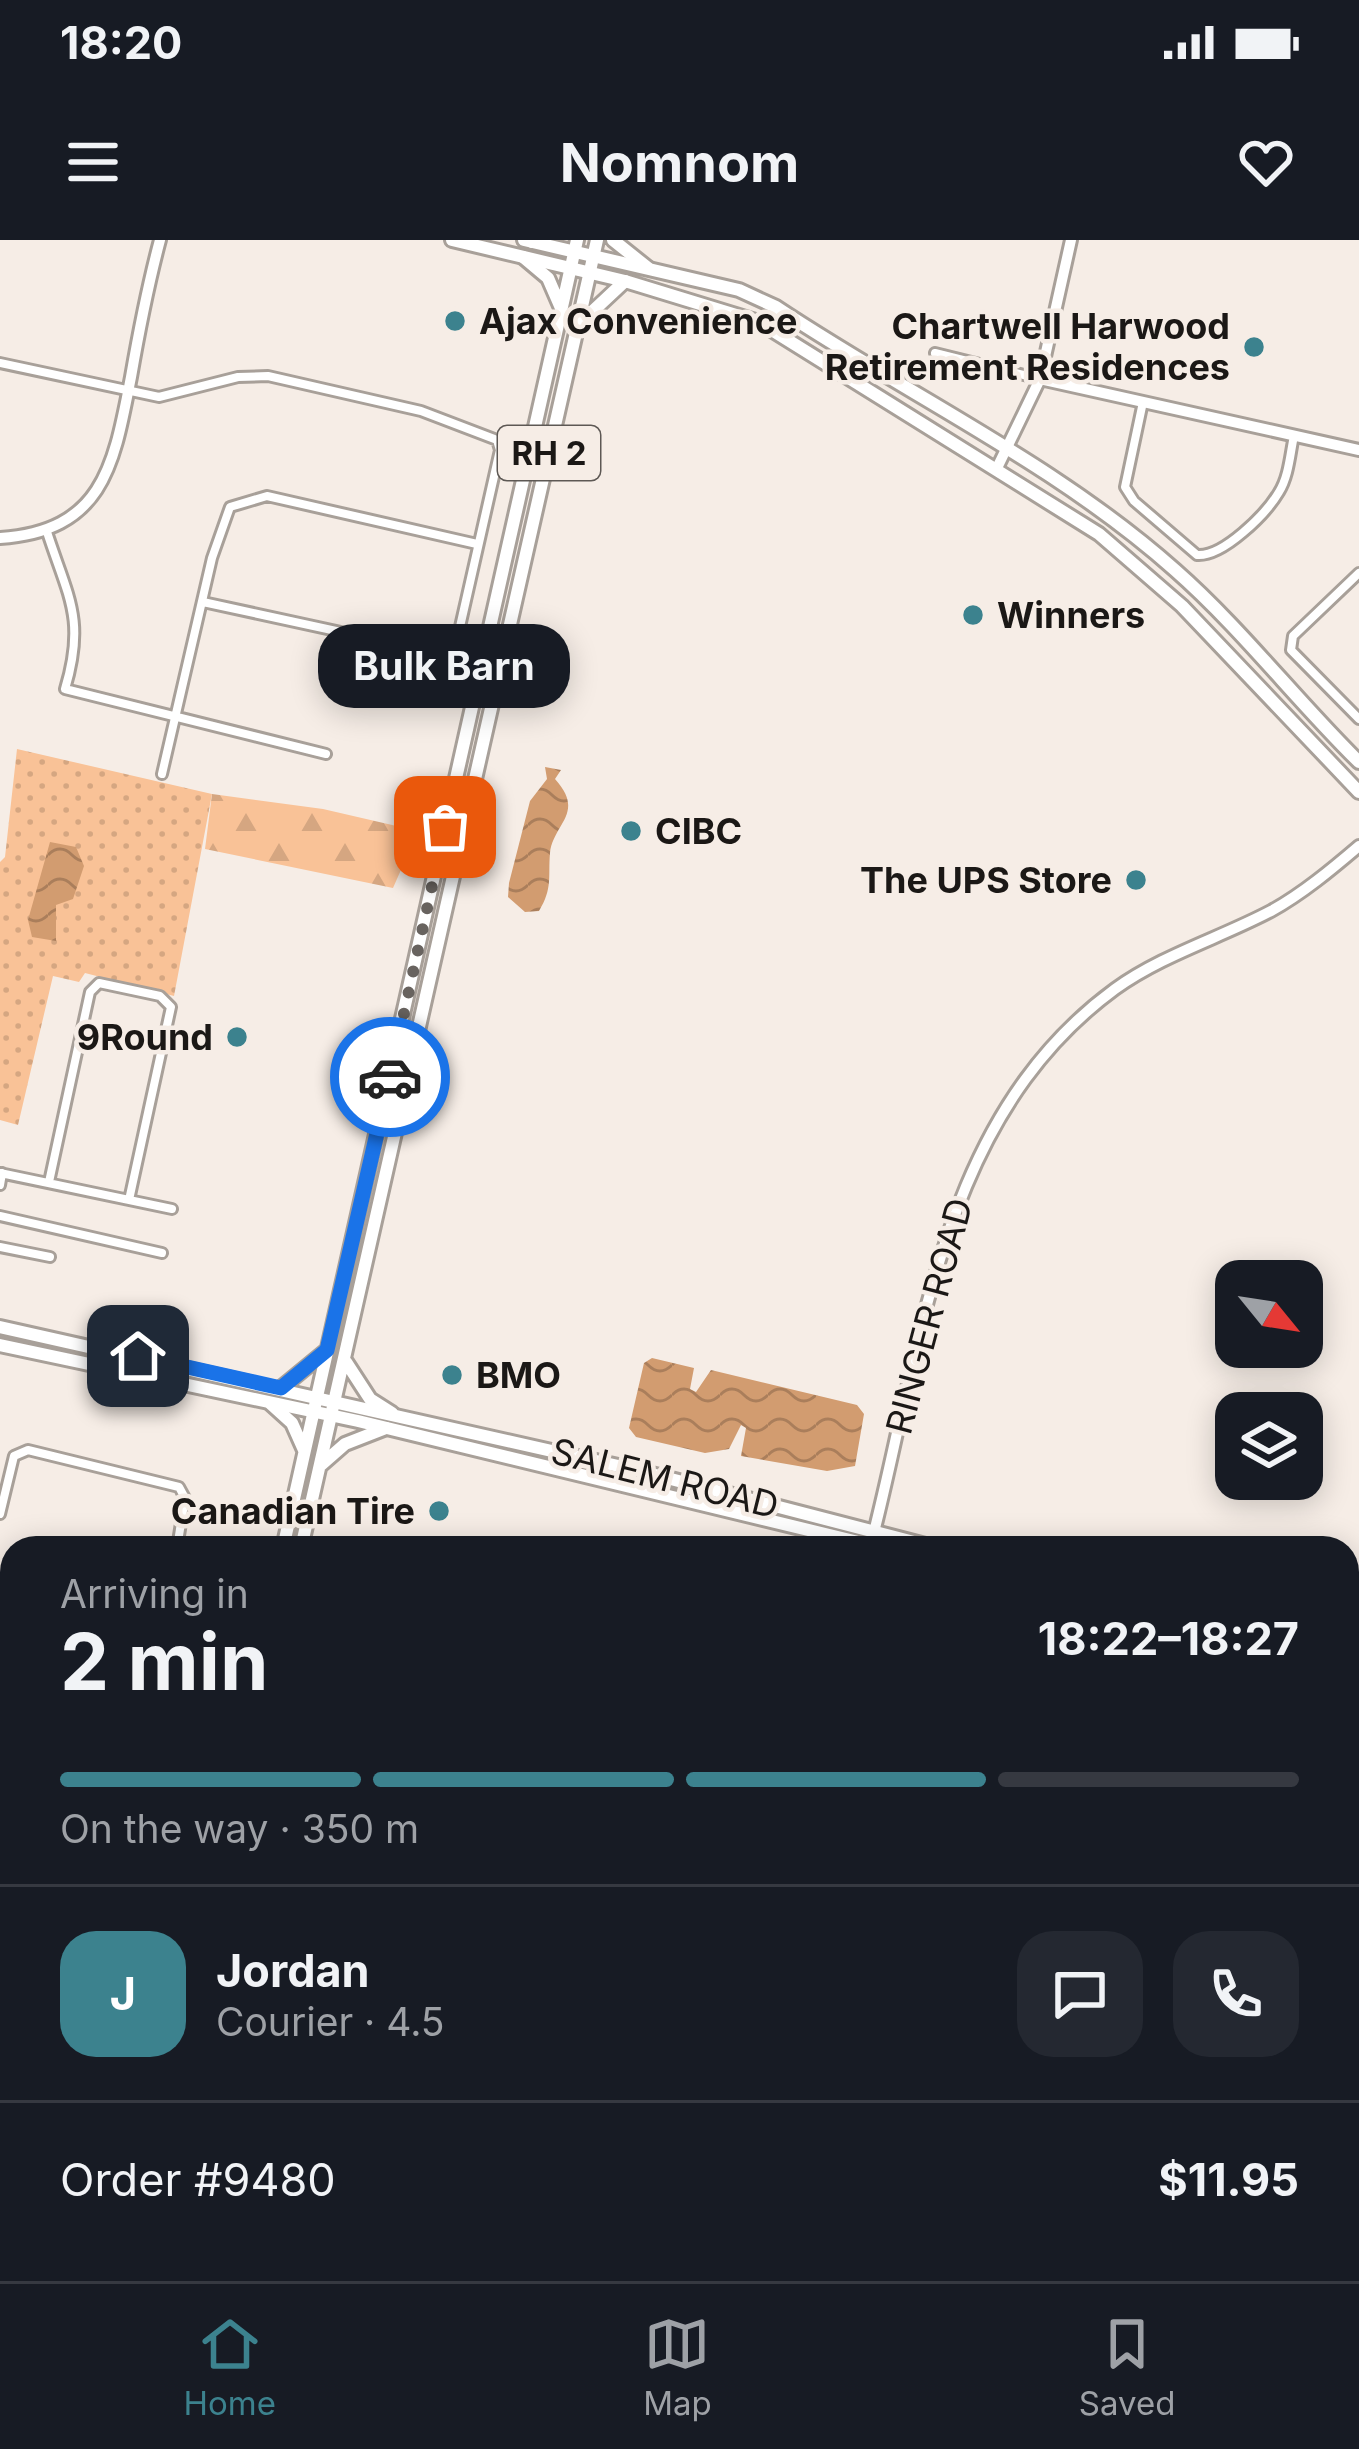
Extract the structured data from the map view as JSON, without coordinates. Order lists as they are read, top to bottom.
{
  "streets": {
    "main road": ["RH 2", "SALEM ROAD"],
    "street": ["RINGER ROAD"]
  },
  "crossings": [
    ["RH 2", "SALEM ROAD"],
    ["RINGER ROAD", "SALEM ROAD"]
  ],
  "places": [
    "Ajax Convenience",
    "Chartwell Harwood Retirement Residences",
    "Winners",
    "Bulk Barn",
    "CIBC",
    "The UPS Store",
    "9Round",
    "BMO",
    "Canadian Tire"
  ],
  "north": "bottom right",
  "page": {
    "status": "18:20",
    "header": "Nomnom",
    "bubble": "Bulk Barn",
    "heading": ["2 min", "Arriving in", "18:22–18:27"],
    "panel": [
      "Jordan",
      "Courier · 4.5",
      "Order #9480",
      "$11.95"
    ],
    "bar": "On the way · 350 m",
    "round": "J",
    "tabs": ["Home", "Map", "Saved"]
  }
}
